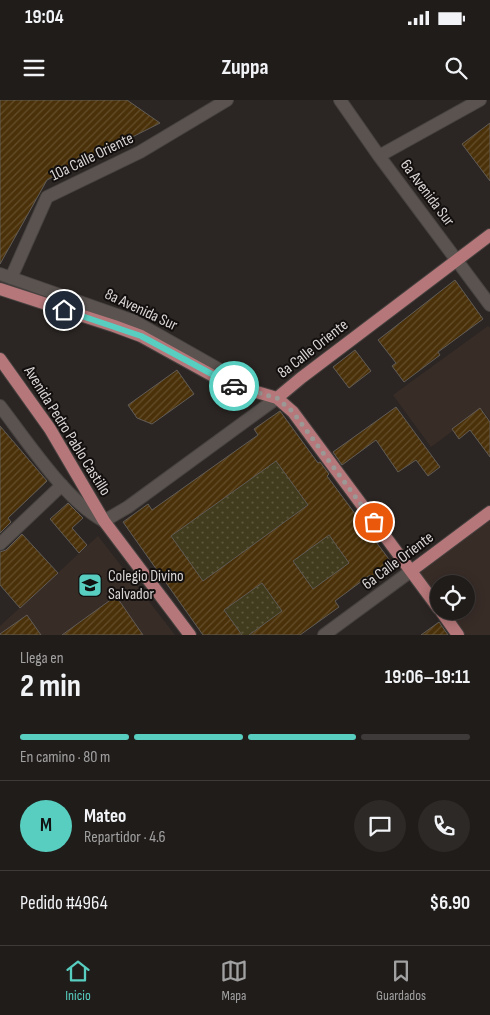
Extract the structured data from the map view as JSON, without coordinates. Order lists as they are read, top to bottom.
{
  "streets": {
    "main road": ["8a Calle Oriente", "Avenida Pedro Pablo Castillo", "6a Calle Oriente"],
    "street": ["10a Calle Oriente", "6a Avenida Sur", "8a Avenida Sur"]
  },
  "crossings": [
    ["10a Calle Oriente", "8a Avenida Sur"],
    ["6a Avenida Sur", "8a Calle Oriente"],
    ["8a Calle Oriente", "Avenida Pedro Pablo Castillo"]
  ],
  "places": {
    "school or university": ["Colegio Divino Salvador"]
  },
  "page": {
    "status": "19:04",
    "header": "Zuppa",
    "heading": ["2 min", "Llega en", "19:06–19:11"],
    "panel": [
      "Mateo",
      "Repartidor · 4.6",
      "Pedido #4964",
      "$6.90"
    ],
    "bar": "En camino · 80 m",
    "round": "M",
    "tabs": ["Inicio", "Mapa", "Guardados"]
  }
}
